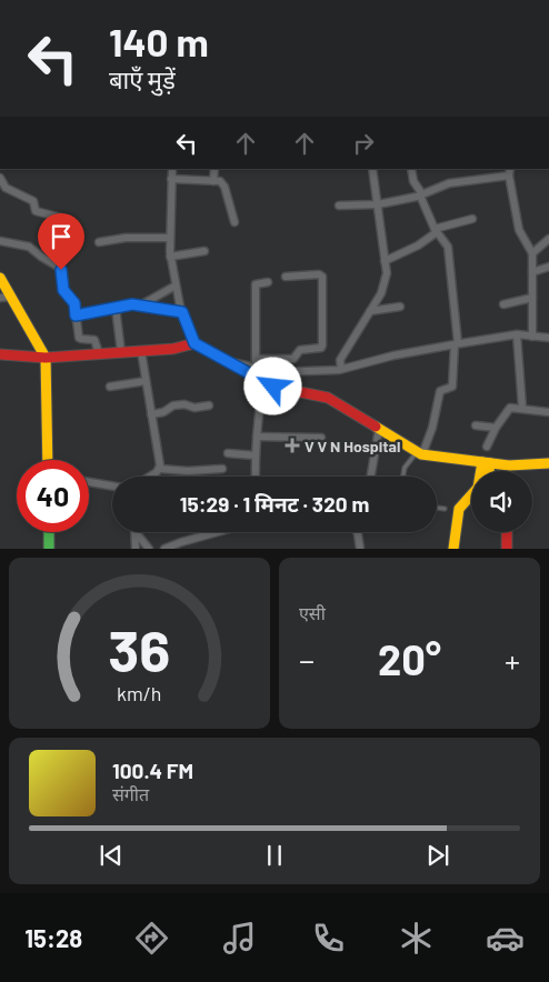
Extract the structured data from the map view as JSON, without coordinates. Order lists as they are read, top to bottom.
{
  "places": {
    "health": ["V V N Hospital"]
  },
  "page": {
    "turn": ["140 m", "बाएँ मुड़ें"],
    "limit": "40",
    "trip": "15:29 · 1 मिनट · 320 m",
    "tile": "एसी",
    "heat": ["−", "20°", "+"],
    "song": ["100.4 FM", "संगीत"],
    "tabs": "15:28",
    "gauge": ["36", "km/h"]
  }
}
